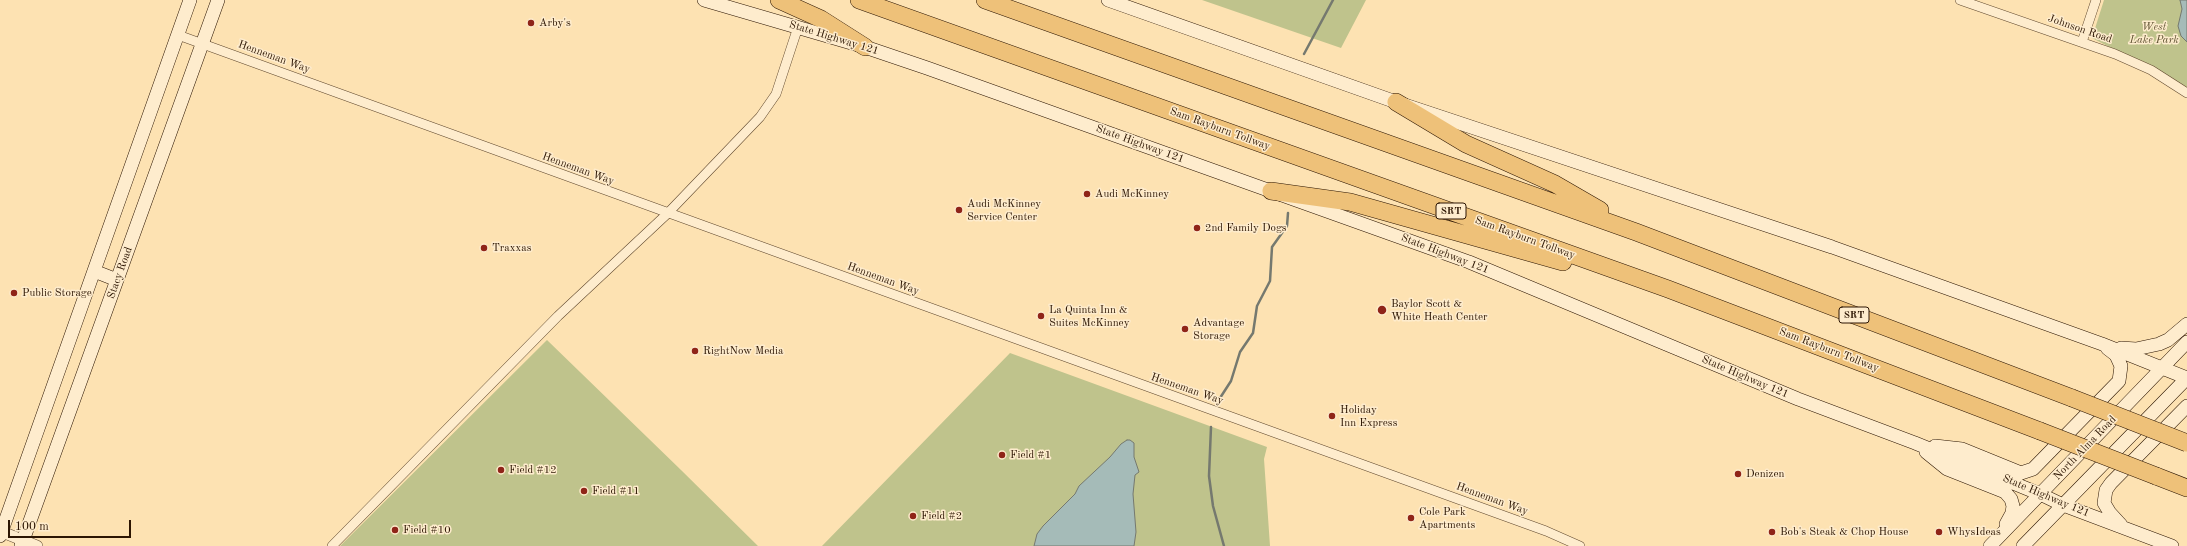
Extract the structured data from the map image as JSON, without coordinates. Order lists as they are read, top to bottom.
{
  "streets": {
    "highway": ["Sam Rayburn Tollway", "SRT"],
    "main road": ["State Highway 121", "Stacy Road", "North Alma Road"],
    "street": ["Johnson Road", "Henneman Way"]
  },
  "crossings": [
    ["State Highway 121", "North Alma Road"],
    ["Henneman Way", "Stacy Road"]
  ],
  "parks": ["West Lake Park"],
  "places": [
    "Arby's",
    "Audi McKinney",
    "Audi McKinney Service Center",
    "2nd Family Dogs",
    "Traxxas",
    "Public Storage",
    "Baylor Scott & White Heath Center",
    "La Quinta Inn & Suites McKinney",
    "Advantage Storage",
    "RightNow Media",
    "Holiday Inn Express",
    "Field #1",
    "Field #12",
    "Denizen",
    "Field #11",
    "Field #2",
    "Cole Park Apartments",
    "Field #10",
    "Bob's Steak & Chop House",
    "WhysIdeas"
  ],
  "scale_bar": "100 m"
}
